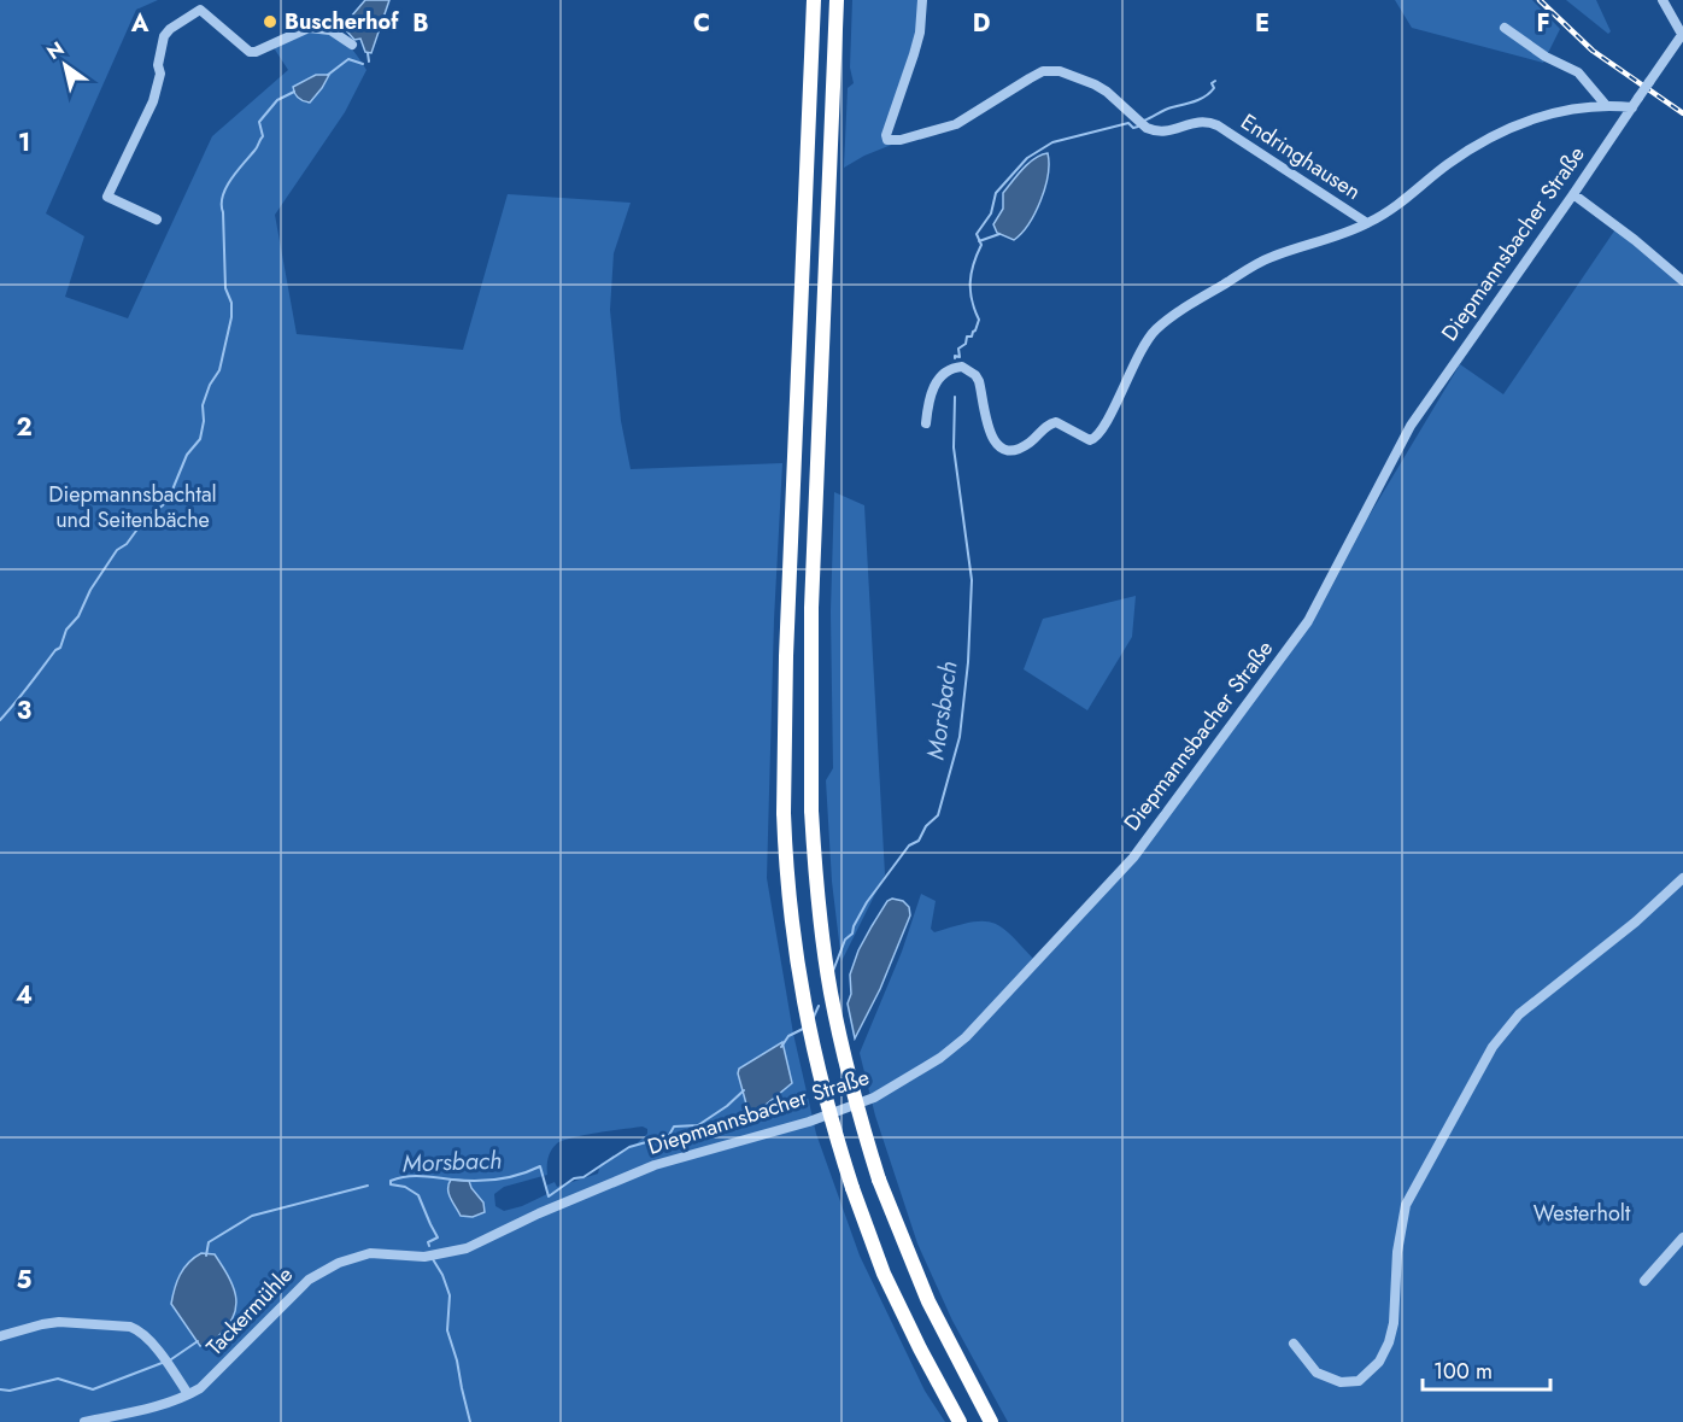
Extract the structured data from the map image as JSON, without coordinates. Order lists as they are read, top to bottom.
{
  "streets": {
    "street": ["Endringhausen", "Diepmannsbacher Straße", "Tackermühle"]
  },
  "crossings": [
    ["Diepmannsbacher Straße", "Tackermühle"]
  ],
  "water": ["Morsbach"],
  "parks": ["Diepmannsbachtal und Seitenbäche", "Westerholt"],
  "places": ["Buscherhof"],
  "scale_bar": "100 m",
  "north": "top left",
  "grid": {
    "columns": [
      "A",
      "B",
      "C",
      "D",
      "E",
      "F"
    ],
    "rows": [
      "1",
      "2",
      "3",
      "4",
      "5"
    ]
  }
}
